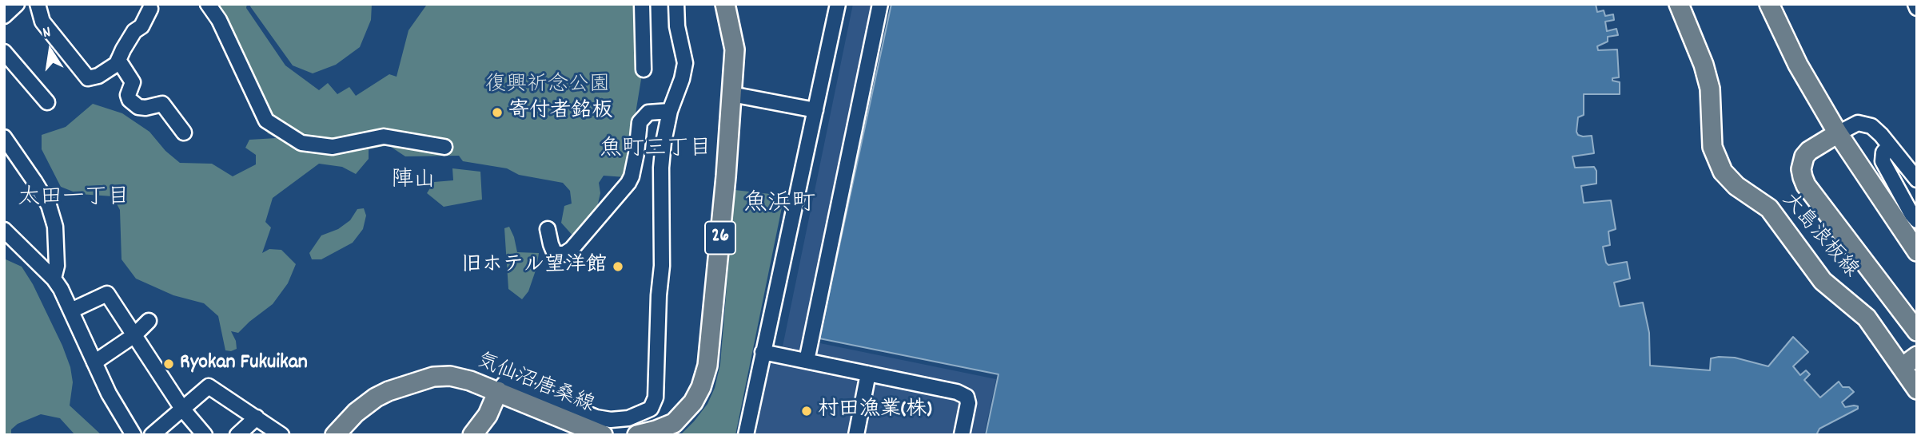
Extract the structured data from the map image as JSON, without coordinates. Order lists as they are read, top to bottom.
{
  "streets": {
    "main road": ["大島浪板線", "26", "気仙沼唐桑線"]
  },
  "districts": [
    "魚町三丁目",
    "陣山",
    "太田一丁目",
    "魚浜町"
  ],
  "parks": ["復興祈念公園"],
  "places": [
    "寄付者銘板",
    "旧ホテル望洋館",
    "Ryokan Fukuikan",
    "村田漁業(株)"
  ],
  "north": "top"
}
